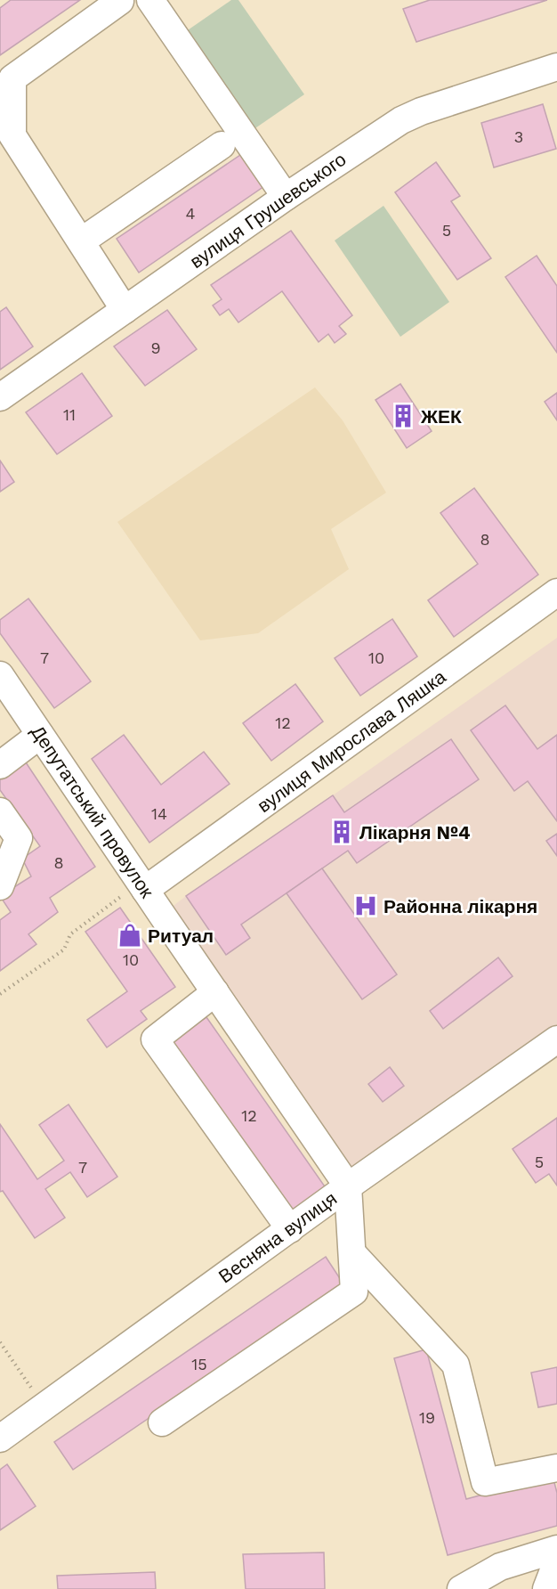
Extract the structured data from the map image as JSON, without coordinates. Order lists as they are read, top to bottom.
{
  "streets": {
    "street": [
      "вулиця Грушевського",
      "вулиця Мирослава Ляшка",
      "Депутатський провулок",
      "Весняна вулиця"
    ]
  },
  "crossings": [
    ["вулиця Мирослава Ляшка", "Депутатський провулок"],
    ["Депутатський провулок", "Весняна вулиця"]
  ],
  "places": {
    "building": ["ЖЕК", "Лікарня №4"],
    "hospital": ["Районна лікарня"],
    "shop": ["Ритуал"]
  },
  "house_numbers": [
    "3",
    "4",
    "5",
    "9",
    "11",
    "8",
    "7",
    "10",
    "12",
    "14",
    "8",
    "10",
    "12",
    "5",
    "7",
    "15",
    "19"
  ]
}
